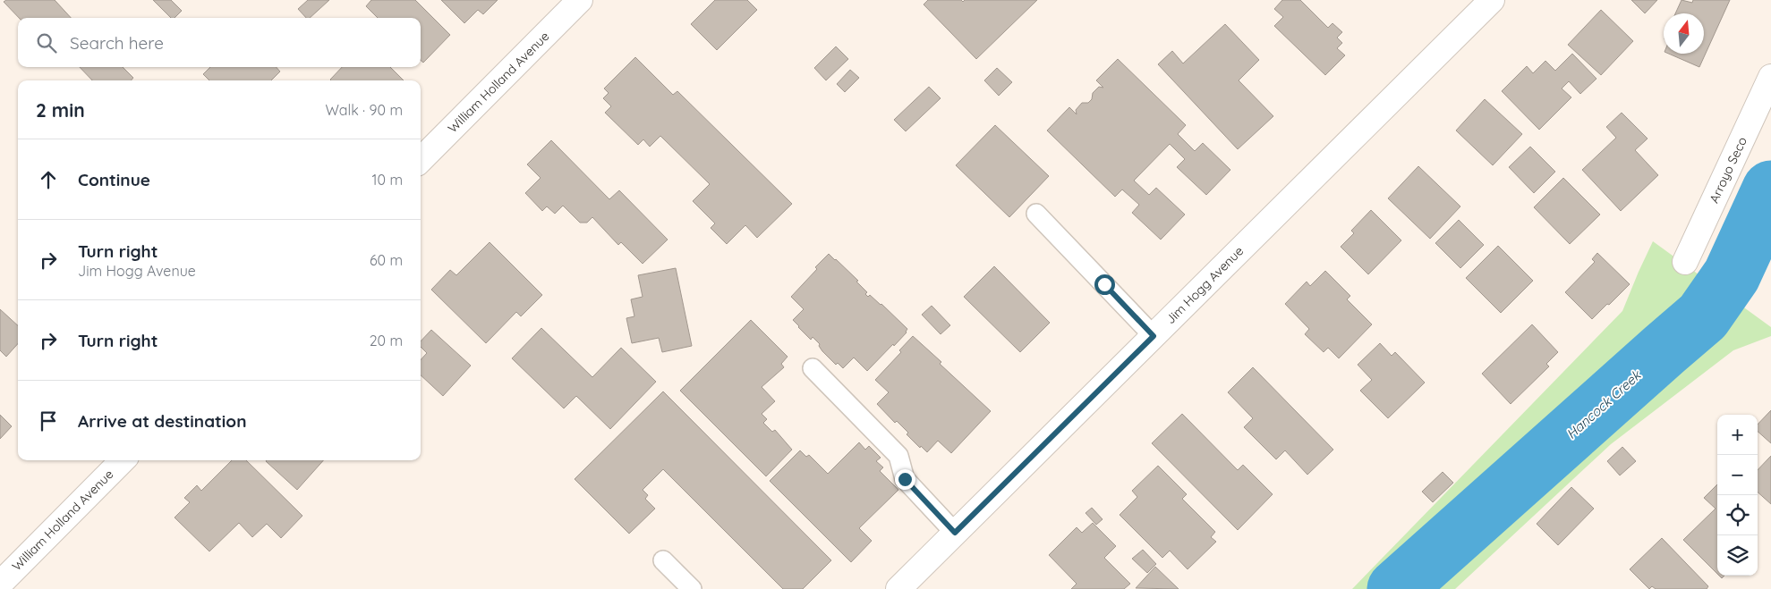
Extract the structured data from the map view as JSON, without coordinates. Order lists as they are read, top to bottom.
{
  "streets": {
    "street": ["William Holland Avenue", "Arroyo Seco", "Jim Hogg Avenue"]
  },
  "water": ["Hancock Creek"],
  "north": "top",
  "page": {
    "search": "Search here",
    "heading": ["2 min", "Walk · 90 m"],
    "list": [
      ["Continue", "10 m"],
      ["Turn right", "Jim Hogg Avenue", "60 m"],
      ["Turn right", "20 m"],
      "Arrive at destination"
    ],
    "map_buttons": ["+", "−"]
  }
}
